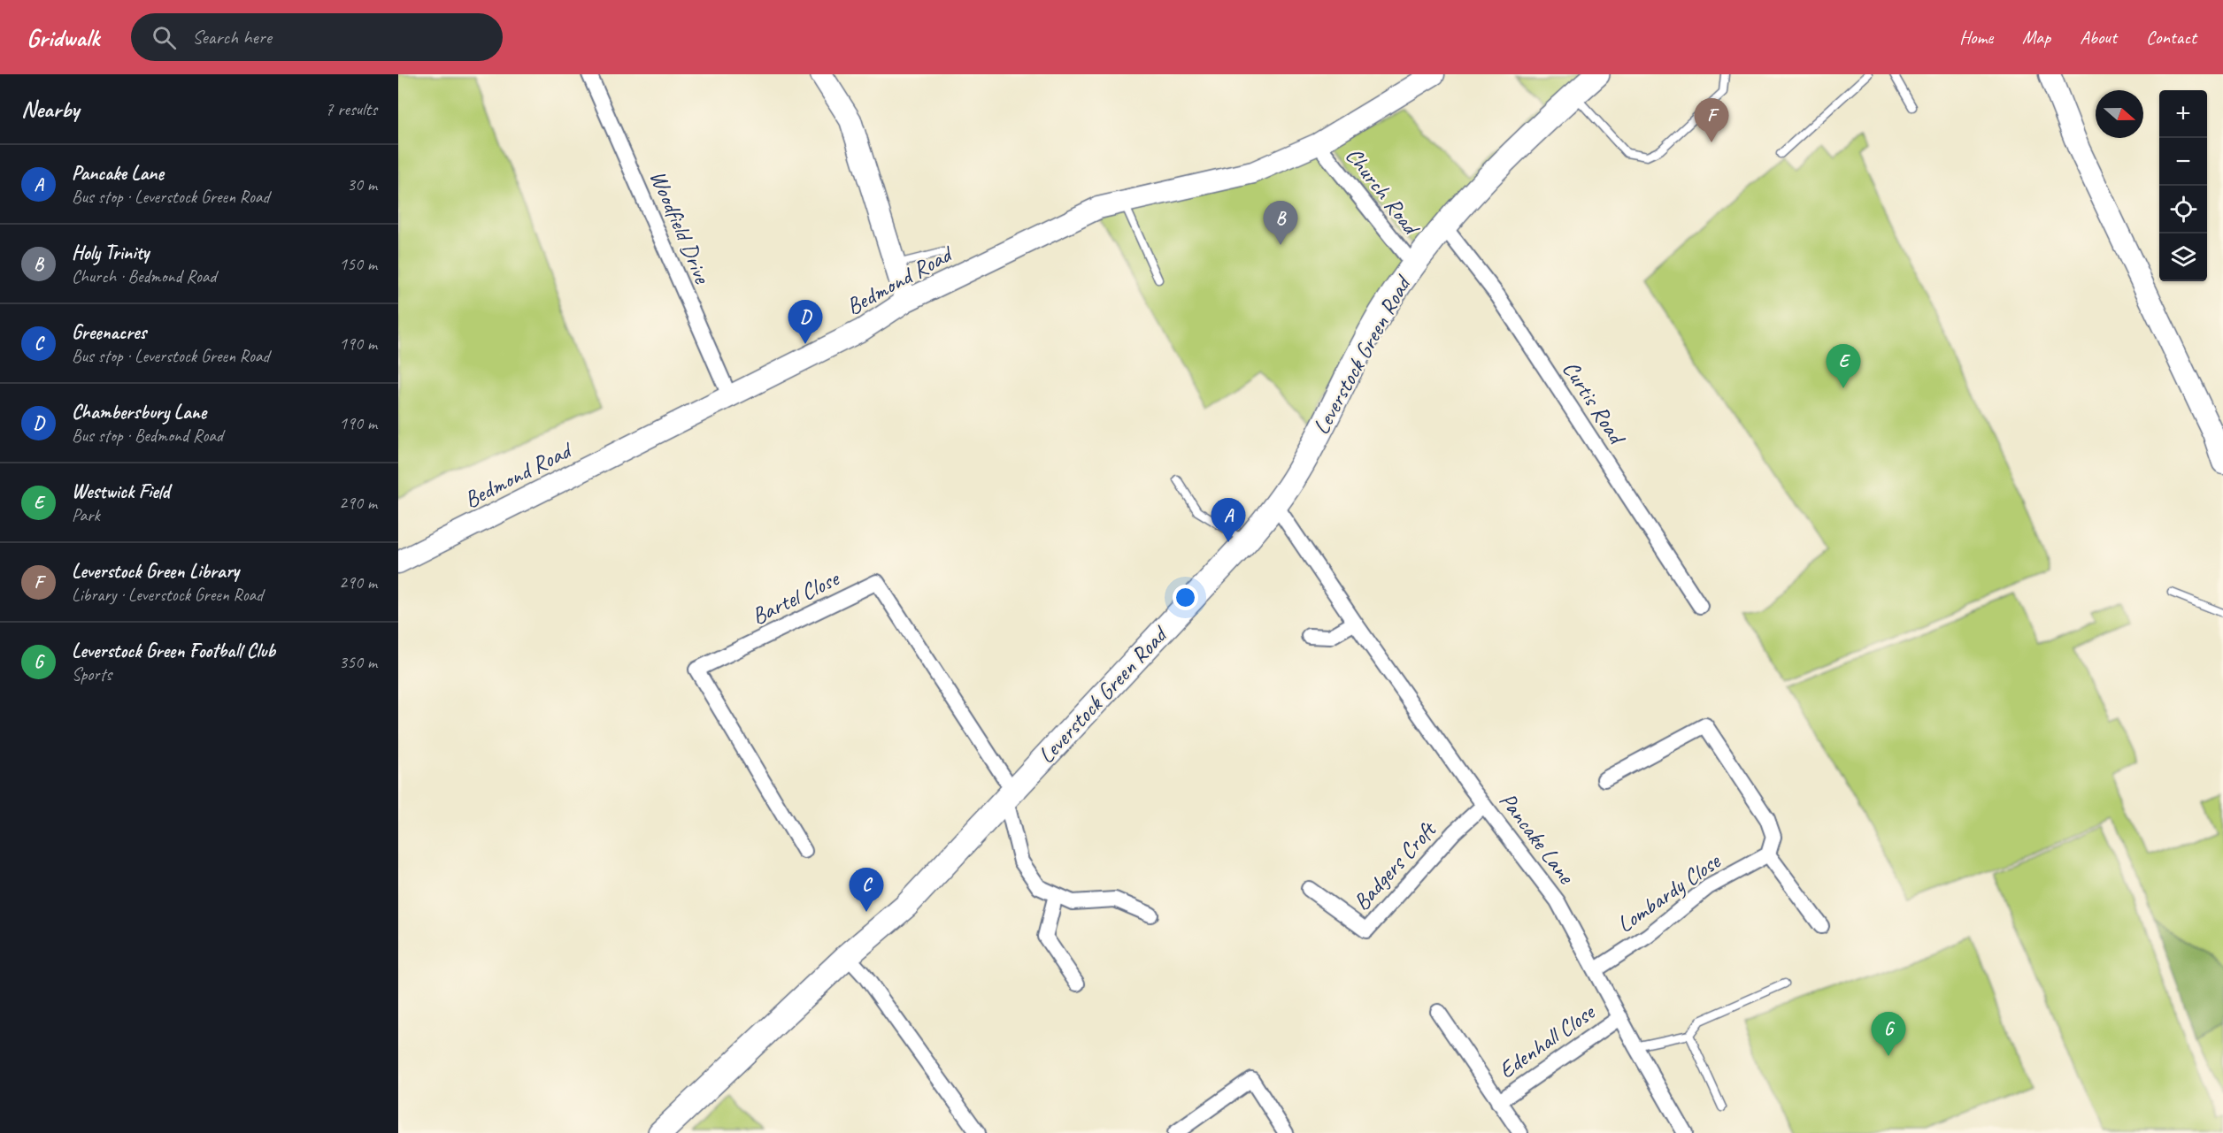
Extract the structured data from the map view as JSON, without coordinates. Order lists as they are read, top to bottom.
{
  "streets": {
    "main road": ["Leverstock Green Road"],
    "street": [
      "Church Road",
      "Woodfield Drive",
      "Bedmond Road",
      "Curtis Road",
      "Bartel Close",
      "Pancake Lane",
      "Badgers Croft",
      "Lombardy Close",
      "Edenhall Close"
    ]
  },
  "crossings": [
    ["Church Road", "Bedmond Road"],
    ["Church Road", "Leverstock Green Road"],
    ["Woodfield Drive", "Bedmond Road"],
    ["Leverstock Green Road", "Curtis Road"],
    ["Leverstock Green Road", "Bartel Close"],
    ["Leverstock Green Road", "Pancake Lane"],
    ["Pancake Lane", "Badgers Croft"],
    ["Pancake Lane", "Lombardy Close"],
    ["Pancake Lane", "Edenhall Close"]
  ],
  "north": "right",
  "page": {
    "header": "Gridwalk",
    "search": "Search here",
    "nav": [
      "Home",
      "Map",
      "About",
      "Contact"
    ],
    "heading": ["Nearby", "7 results"],
    "map_buttons": ["+", "−"],
    "pins": [
      "F",
      "B",
      "D",
      "E",
      "A",
      "C",
      "G"
    ],
    "list": [
      {
        "mark": "A",
        "name": "Pancake Lane",
        "note": "Bus stop · Leverstock Green Road",
        "value": "30 m"
      },
      {
        "mark": "B",
        "name": "Holy Trinity",
        "note": "Church · Bedmond Road",
        "value": "150 m"
      },
      {
        "mark": "C",
        "name": "Greenacres",
        "note": "Bus stop · Leverstock Green Road",
        "value": "190 m"
      },
      {
        "mark": "D",
        "name": "Chambersbury Lane",
        "note": "Bus stop · Bedmond Road",
        "value": "190 m"
      },
      {
        "mark": "E",
        "name": "Westwick Field",
        "note": "Park",
        "value": "290 m"
      },
      {
        "mark": "F",
        "name": "Leverstock Green Library",
        "note": "Library · Leverstock Green Road",
        "value": "290 m"
      },
      {
        "mark": "G",
        "name": "Leverstock Green Football Club",
        "note": "Sports",
        "value": "350 m"
      }
    ]
  }
}
